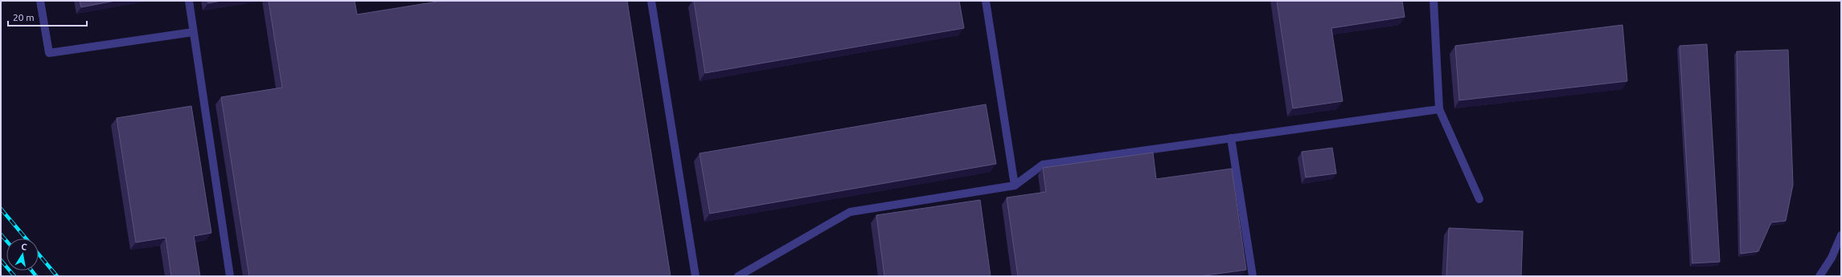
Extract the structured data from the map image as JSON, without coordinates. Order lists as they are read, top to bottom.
{
  "scale_bar": "20 m",
  "north": "top"
}
